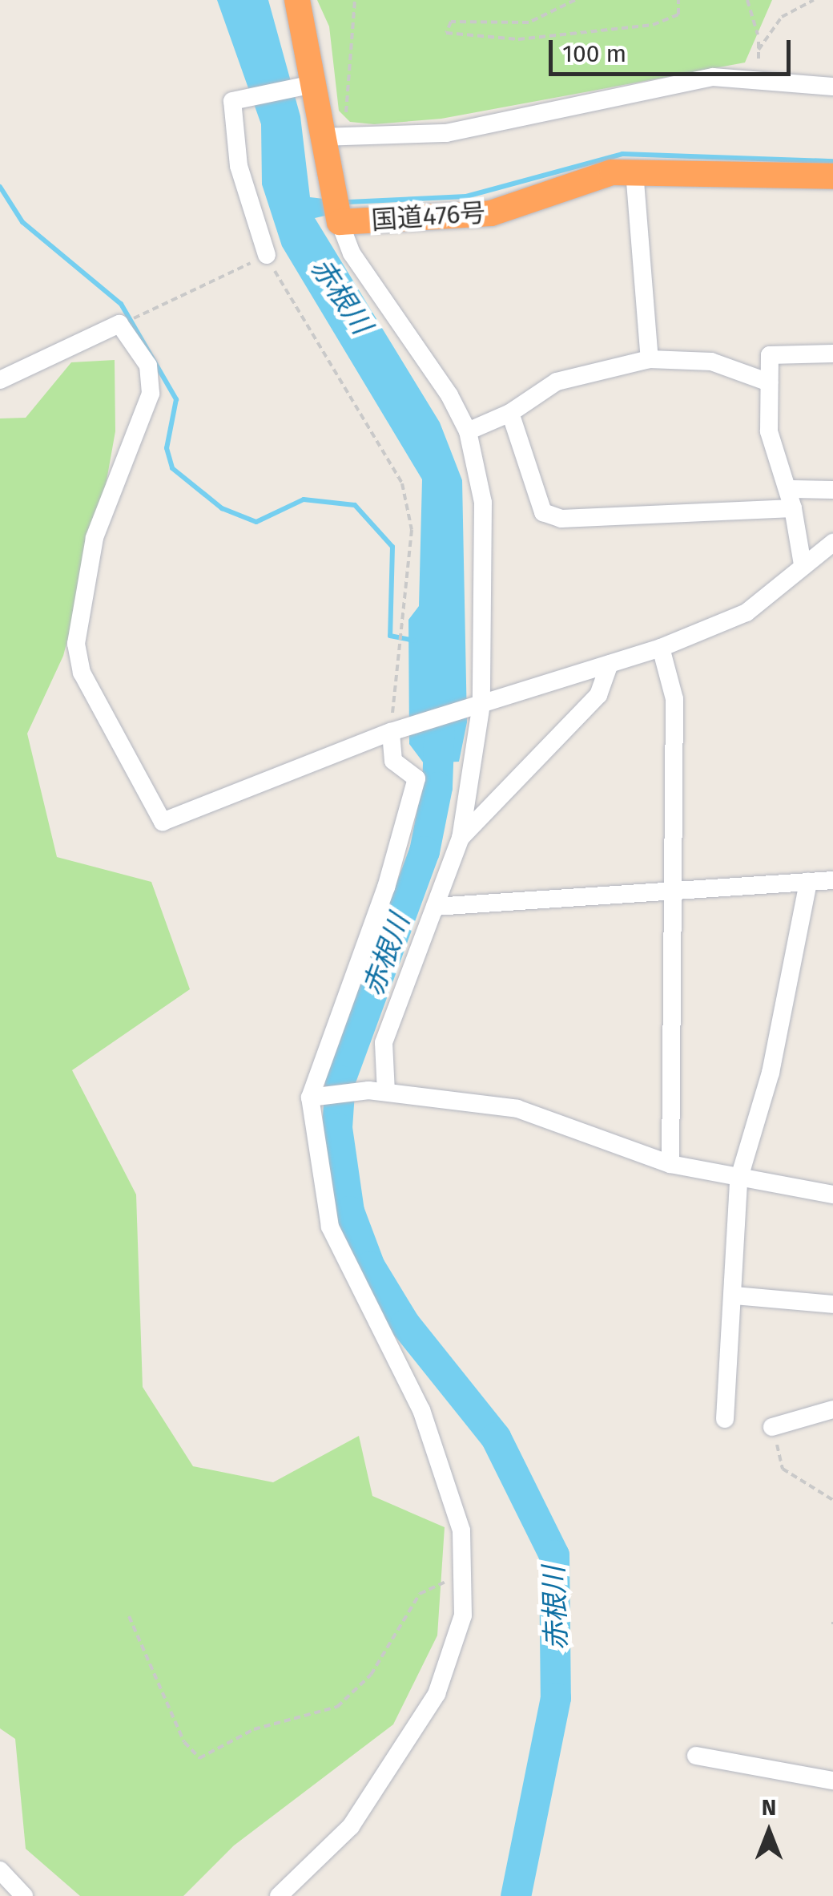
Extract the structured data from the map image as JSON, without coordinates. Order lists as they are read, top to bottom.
{
  "streets": {
    "highway": ["国道476号"]
  },
  "water": ["赤根川"],
  "scale_bar": "100 m",
  "north": "top"
}
